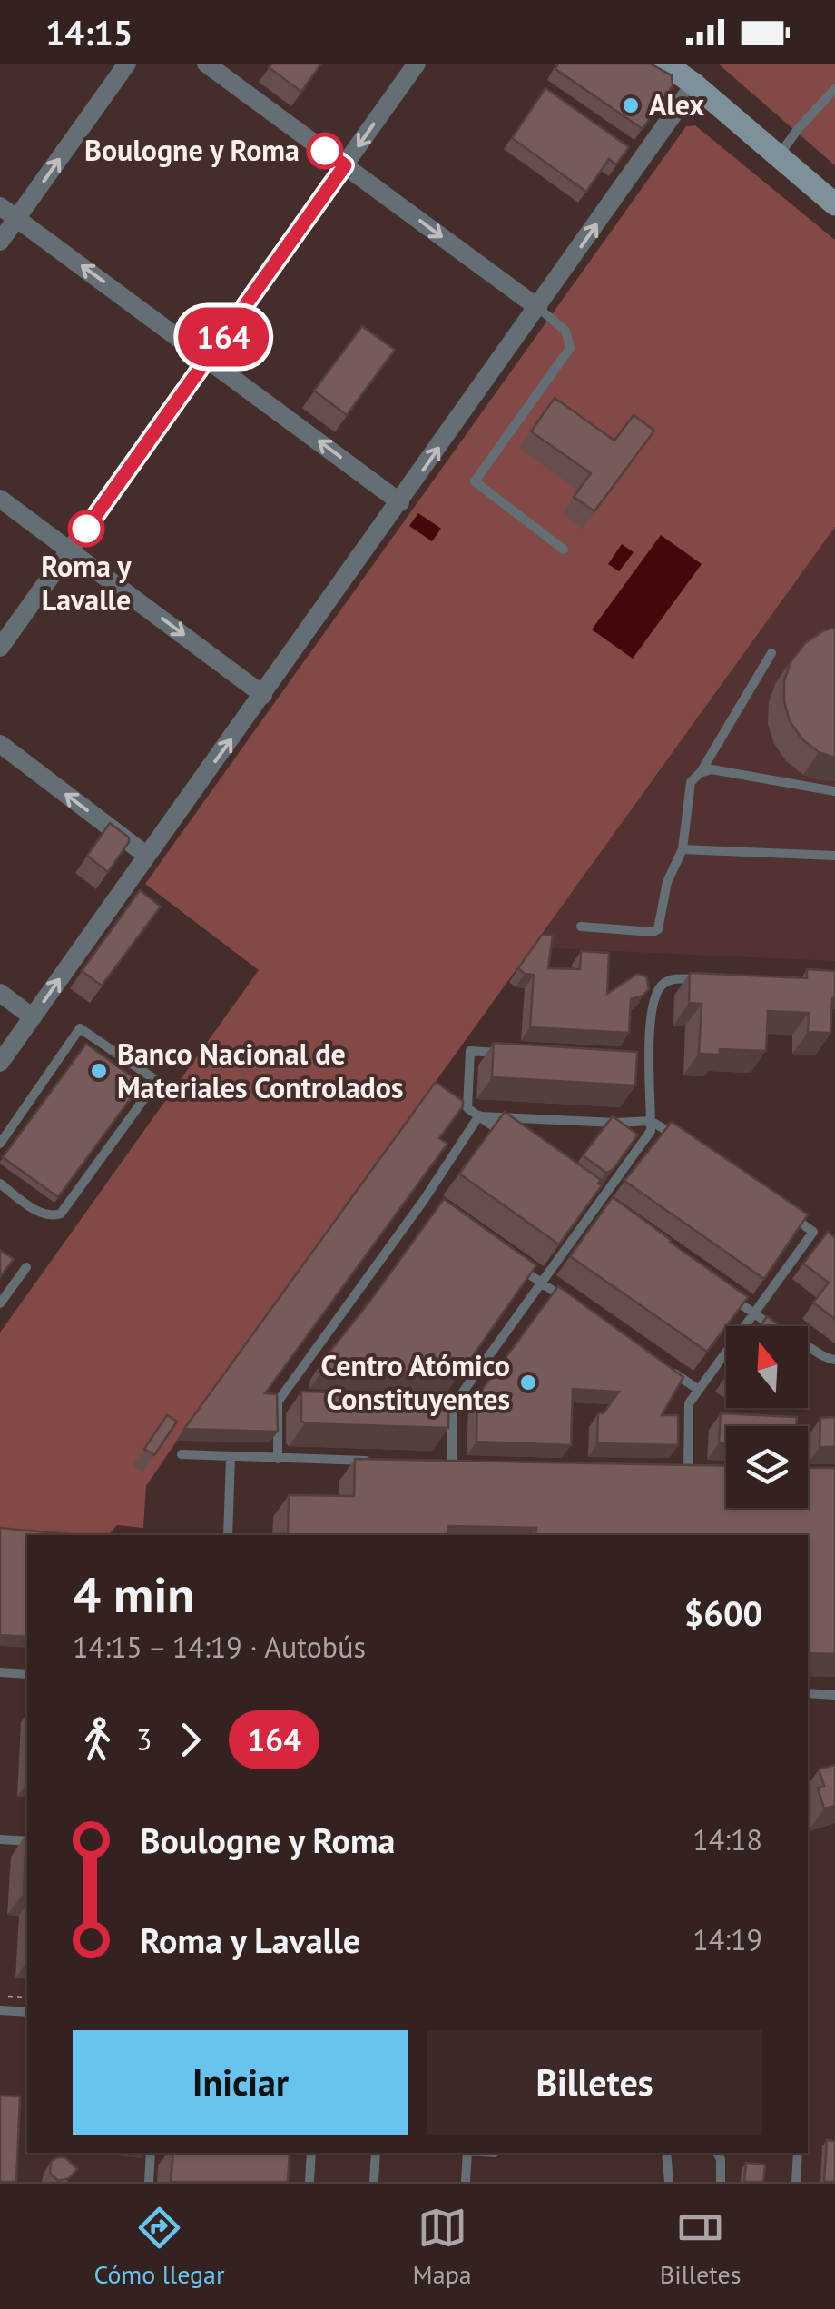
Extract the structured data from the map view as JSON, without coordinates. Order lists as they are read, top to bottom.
{
  "places": [
    "Alex",
    "Boulogne y Roma",
    "Roma y Lavalle",
    "Banco Nacional de Materiales Controlados",
    "Centro Atómico Constituyentes"
  ],
  "lines": ["bus line 164"],
  "north": "top",
  "page": {
    "status": "14:15",
    "on_map": "164",
    "heading": ["4 min", "14:15 – 14:19 · Autobús", "$600"],
    "legs": ["3", "164"],
    "list": [
      {
        "name": "Boulogne y Roma",
        "value": "14:18"
      },
      {
        "name": "Roma y Lavalle",
        "value": "14:19"
      }
    ],
    "buttons": ["Iniciar", "Billetes"],
    "tabs": ["Cómo llegar", "Mapa", "Billetes"]
  }
}
